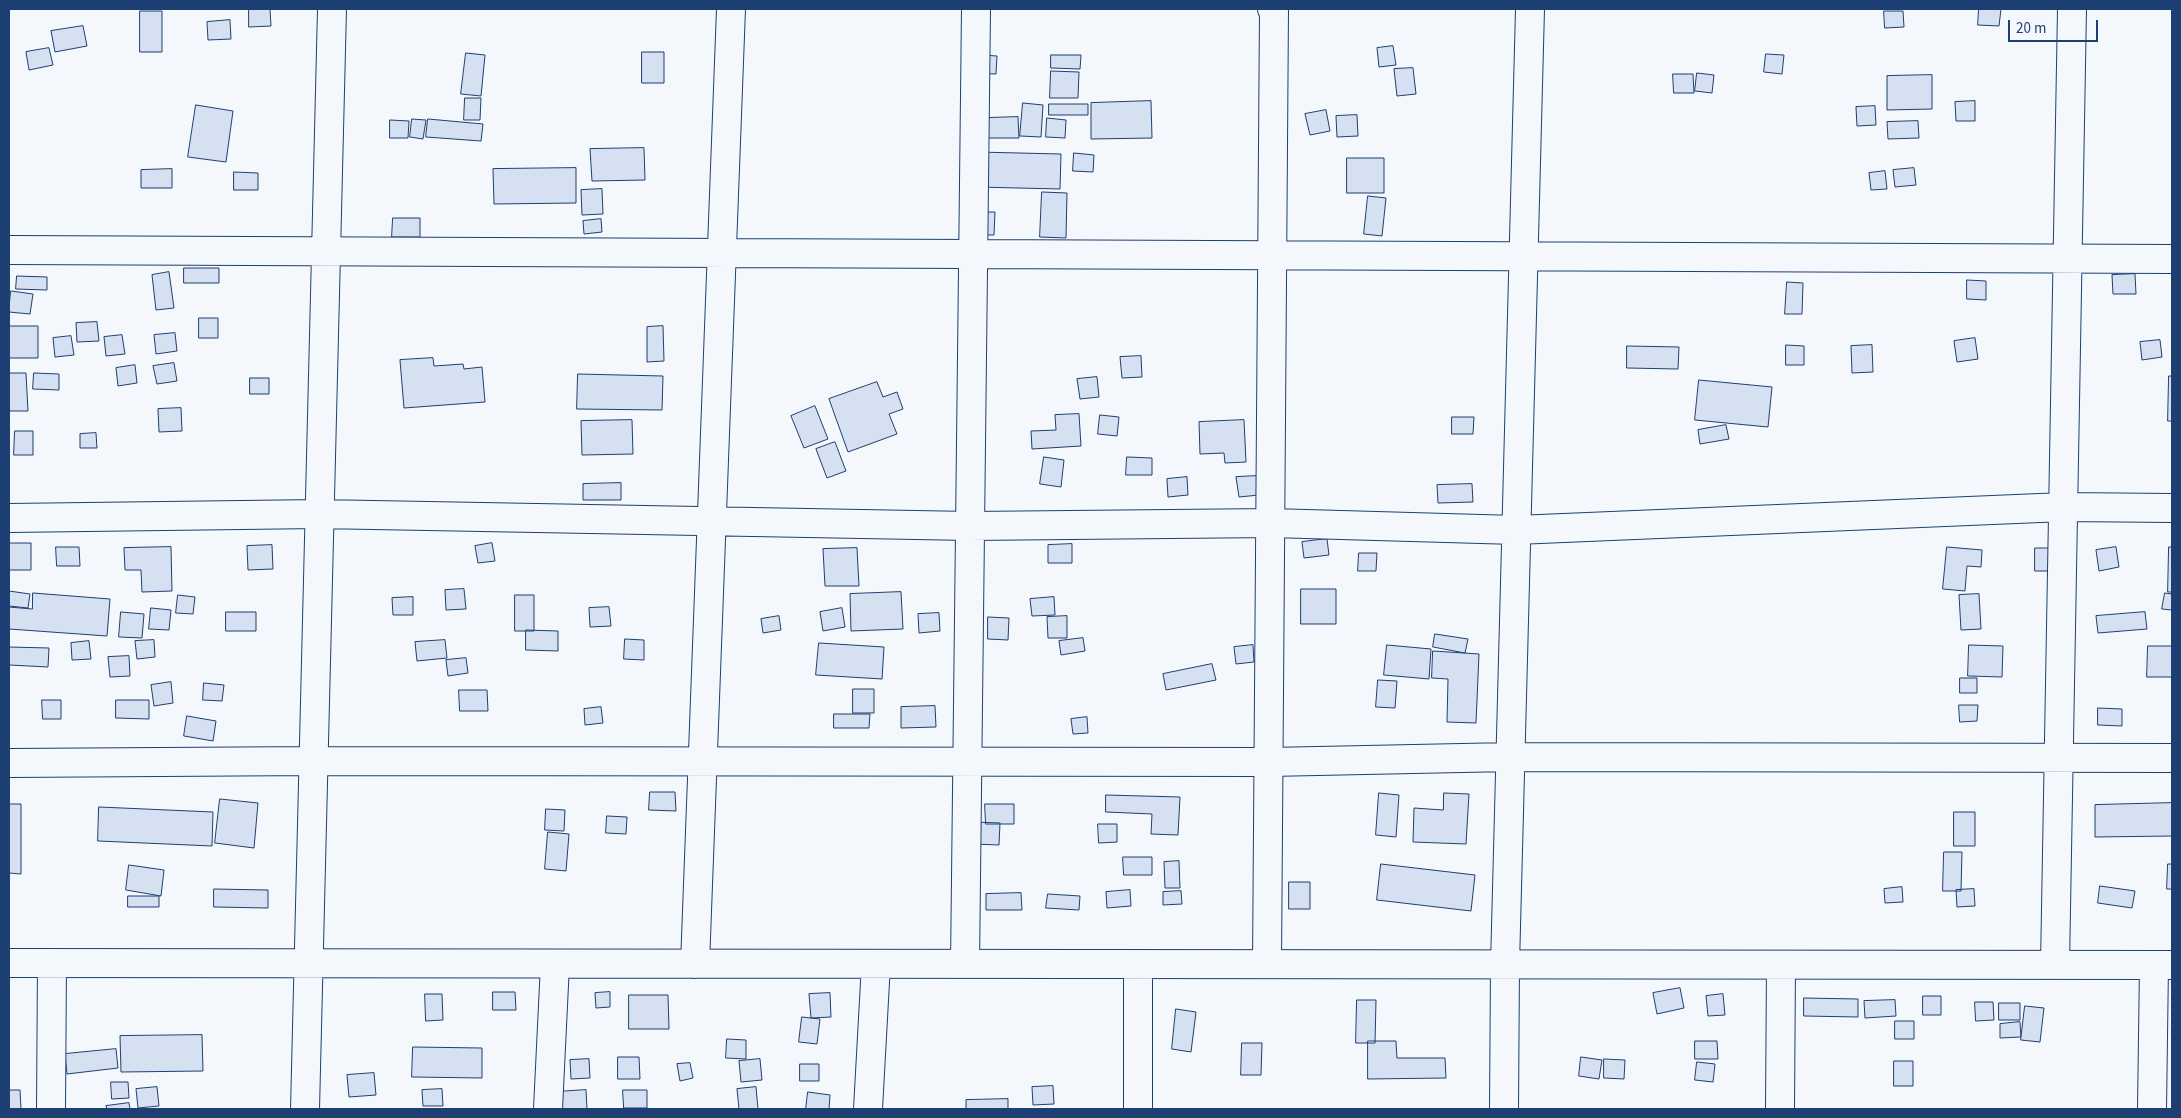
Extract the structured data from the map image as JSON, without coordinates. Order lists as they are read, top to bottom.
{
  "scale_bar": "20 m"
}
